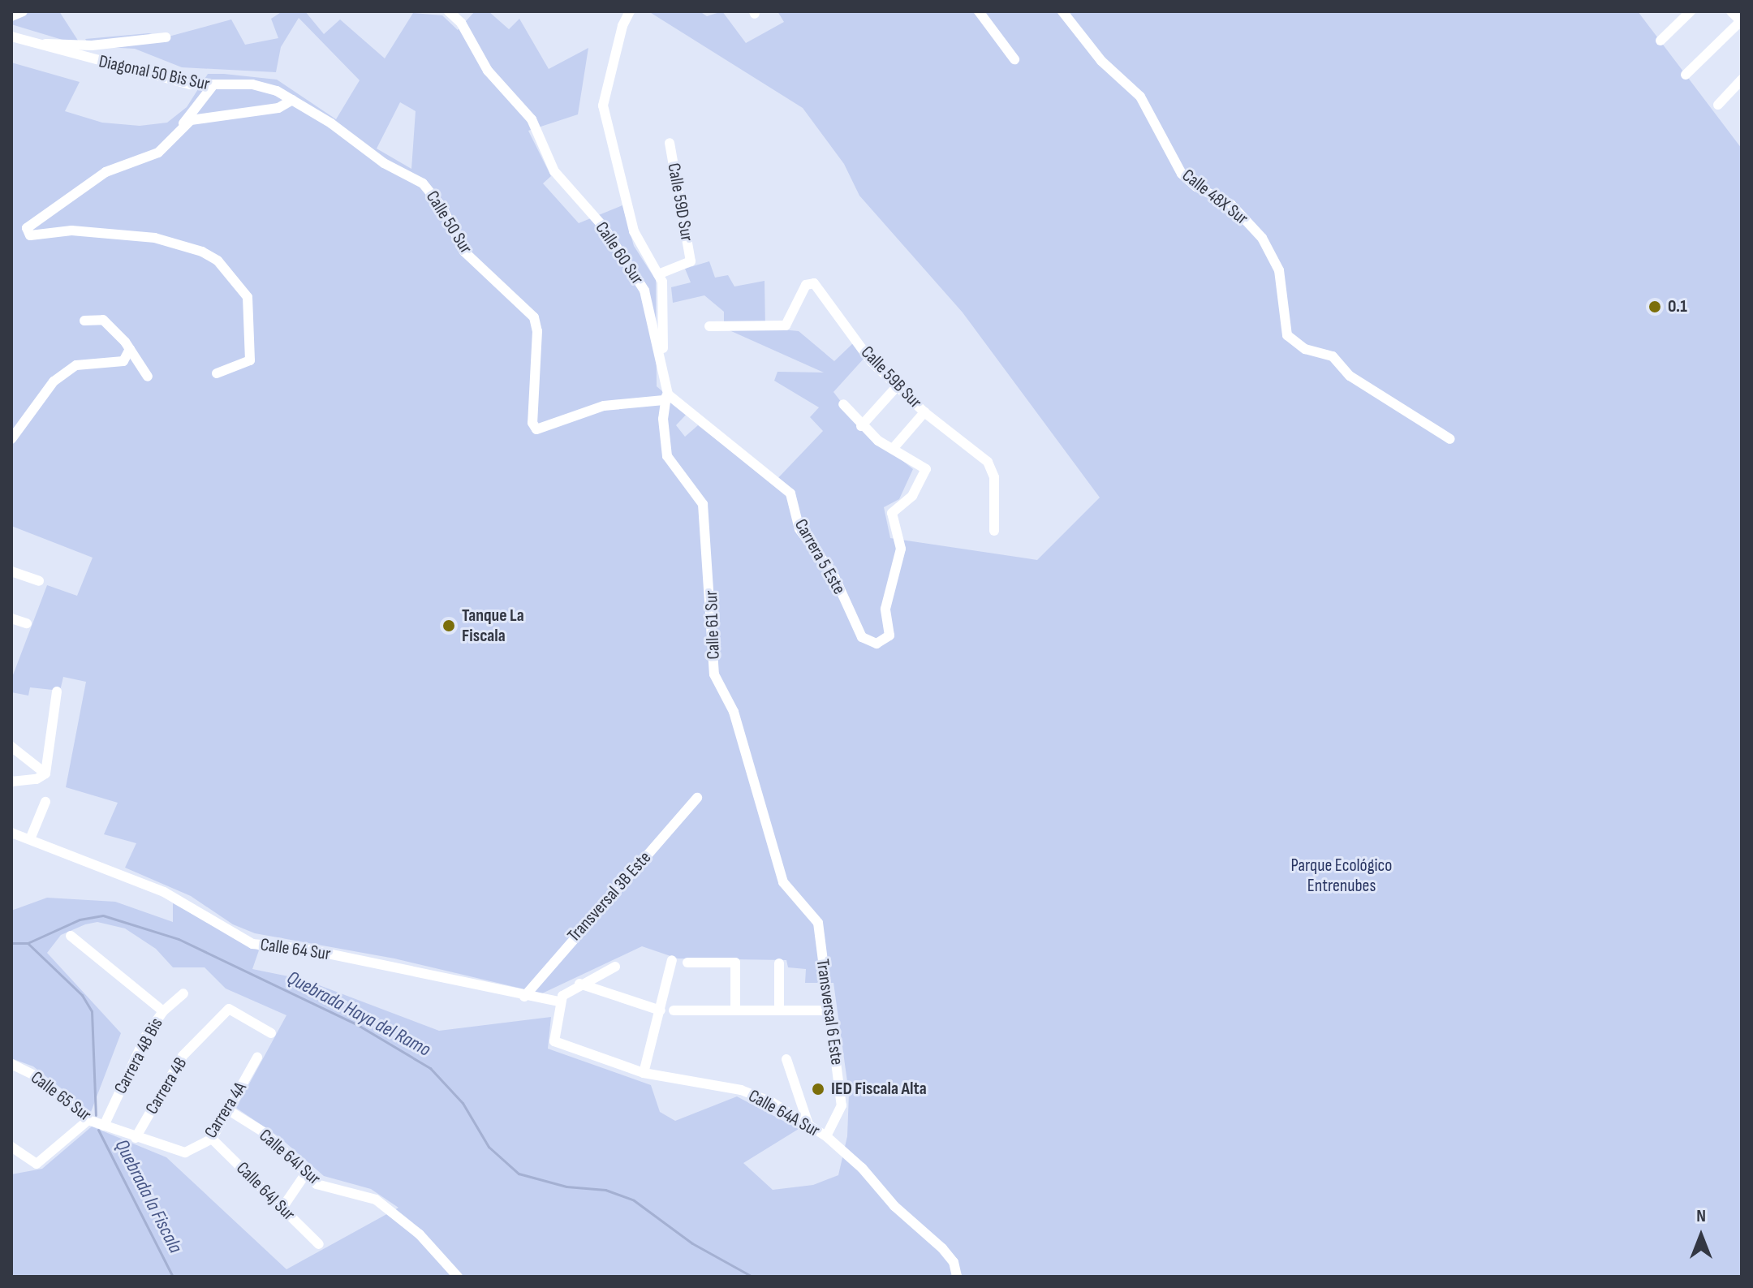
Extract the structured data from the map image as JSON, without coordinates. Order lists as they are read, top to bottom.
{
  "streets": {
    "street": [
      "Diagonal 50 Bis Sur",
      "Calle 48X Sur",
      "Calle 59D Sur",
      "Calle 50 Sur",
      "Calle 60 Sur",
      "Calle 59B Sur",
      "Carrera 5 Este",
      "Calle 61 Sur",
      "Transversal 3B Este",
      "Calle 64 Sur",
      "Transversal 6 Este",
      "Carrera 4B Bis",
      "Carrera 4B",
      "Calle 65 Sur",
      "Carrera 4A",
      "Calle 64A Sur",
      "Calle 64I Sur",
      "Calle 64J Sur"
    ]
  },
  "crossings": [
    ["Diagonal 50 Bis Sur", "Calle 50 Sur"],
    ["Calle 50 Sur", "Calle 60 Sur"],
    ["Calle 50 Sur", "Carrera 5 Este"],
    ["Calle 50 Sur", "Calle 61 Sur"],
    ["Calle 60 Sur", "Carrera 5 Este"],
    ["Calle 60 Sur", "Calle 61 Sur"],
    ["Carrera 5 Este", "Calle 61 Sur"],
    ["Calle 61 Sur", "Transversal 6 Este"],
    ["Transversal 3B Este", "Calle 64 Sur"],
    ["Calle 64 Sur", "Calle 64A Sur"],
    ["Transversal 6 Este", "Calle 64A Sur"],
    ["Carrera 4B Bis", "Calle 65 Sur"],
    ["Carrera 4B", "Calle 65 Sur"],
    ["Calle 65 Sur", "Carrera 4A"],
    ["Carrera 4A", "Calle 64I Sur"],
    ["Carrera 4A", "Calle 64J Sur"]
  ],
  "water": ["Quebrada Haya del Ramo", "Quebrada la Fiscala"],
  "parks": ["Parque Ecológico Entrenubes"],
  "places": ["0.1", "Tanque La Fiscala", "IED Fiscala Alta"],
  "north": "top"
}
